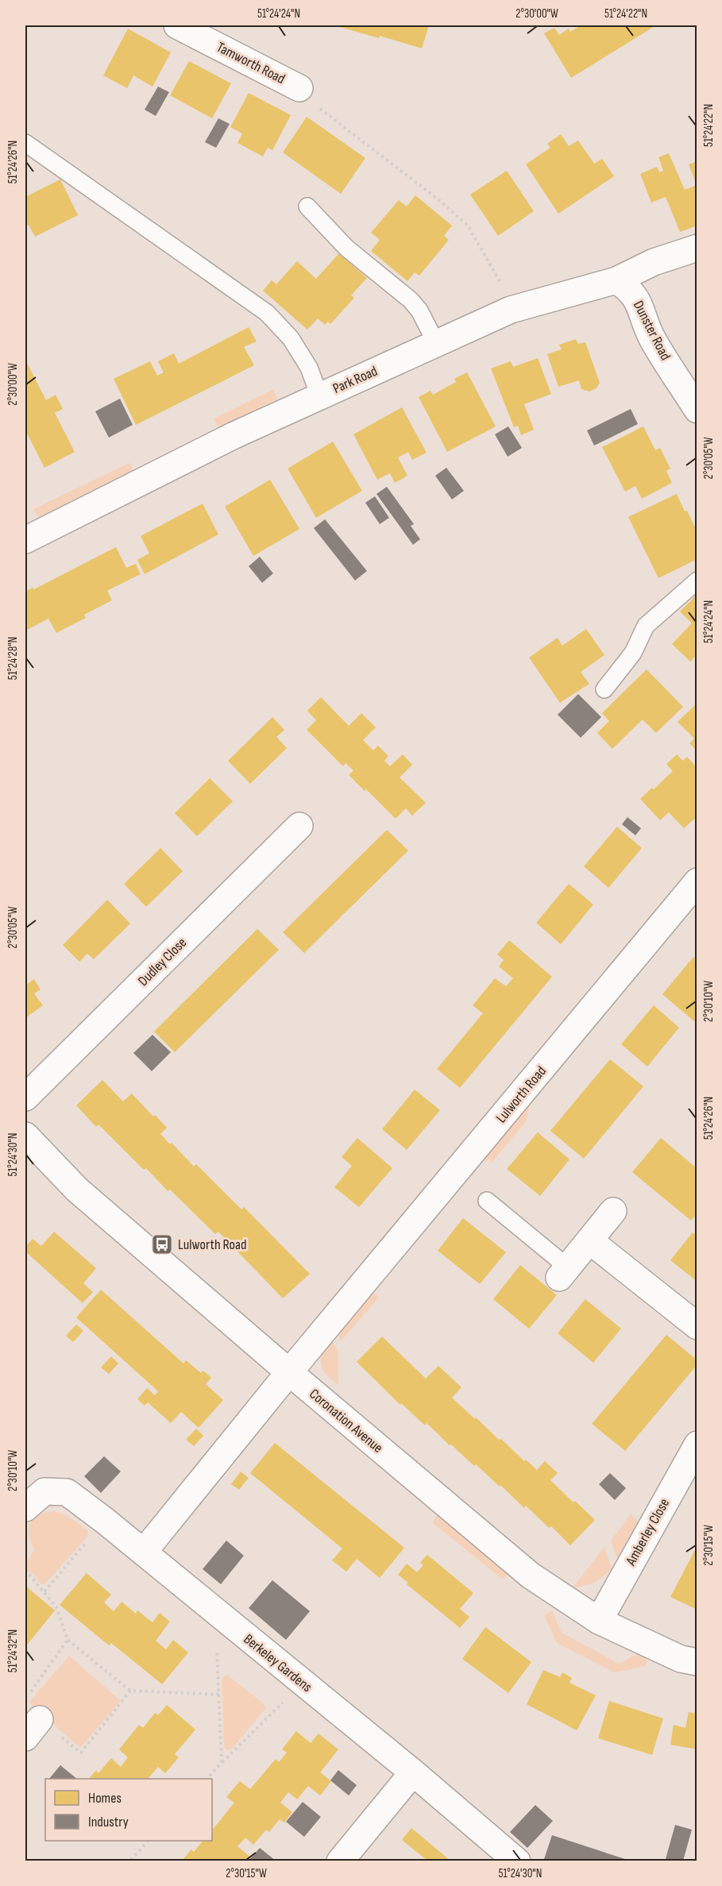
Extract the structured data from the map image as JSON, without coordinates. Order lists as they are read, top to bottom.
{
  "streets": {
    "street": [
      "Tamworth Road",
      "Dunster Road",
      "Park Road",
      "Dudley Close",
      "Lulworth Road",
      "Coronation Avenue",
      "Amberley Close",
      "Berkeley Gardens"
    ]
  },
  "crossings": [
    ["Dunster Road", "Park Road"],
    ["Lulworth Road", "Coronation Avenue"],
    ["Coronation Avenue", "Amberley Close"]
  ],
  "places": {
    "bus stop": ["Lulworth Road"]
  },
  "legend": ["Homes", "Industry"],
  "coordinates": [
    "51°24'24\"N",
    "2°30'00\"W",
    "51°24'22\"N",
    "51°24'26\"N",
    "2°30'05\"W",
    "51°24'28\"N",
    "2°30'10\"W",
    "51°24'30\"N",
    "2°30'15\"W",
    "51°24'32\"N"
  ]
}
